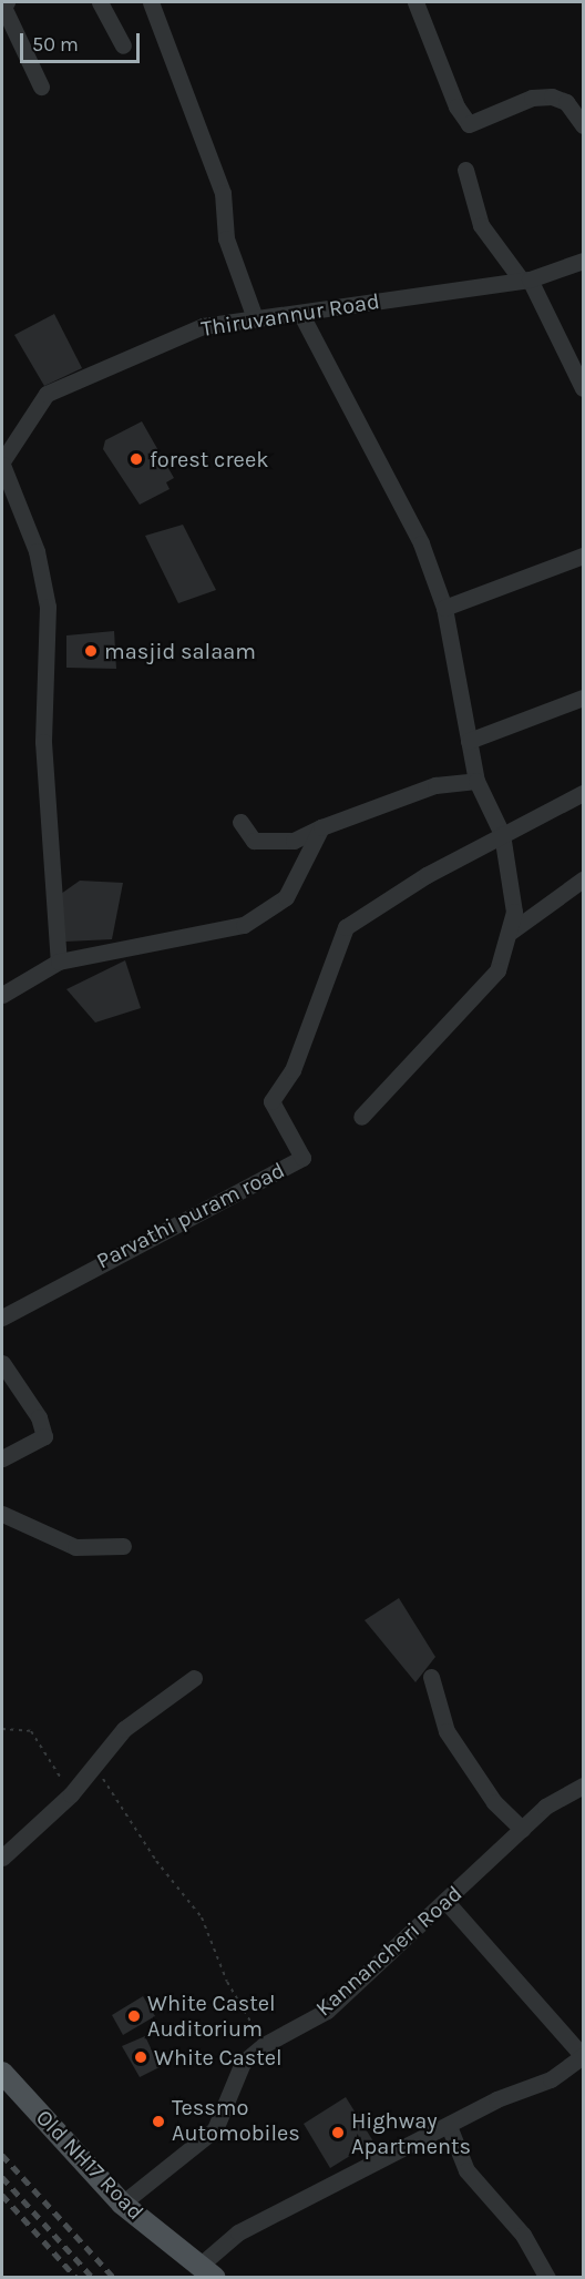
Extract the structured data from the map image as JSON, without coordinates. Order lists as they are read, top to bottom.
{
  "streets": {
    "main road": ["Old NH17 Road"],
    "street": ["Thiruvannur Road", "Parvathi puram road", "Kannancheri Road"]
  },
  "crossings": [
    ["Kannancheri Road", "Old NH17 Road"]
  ],
  "places": [
    "forest creek",
    "masjid salaam",
    "White Castel Auditorium",
    "White Castel",
    "Tessmo Automobiles",
    "Highway Apartments"
  ],
  "scale_bar": "50 m"
}
